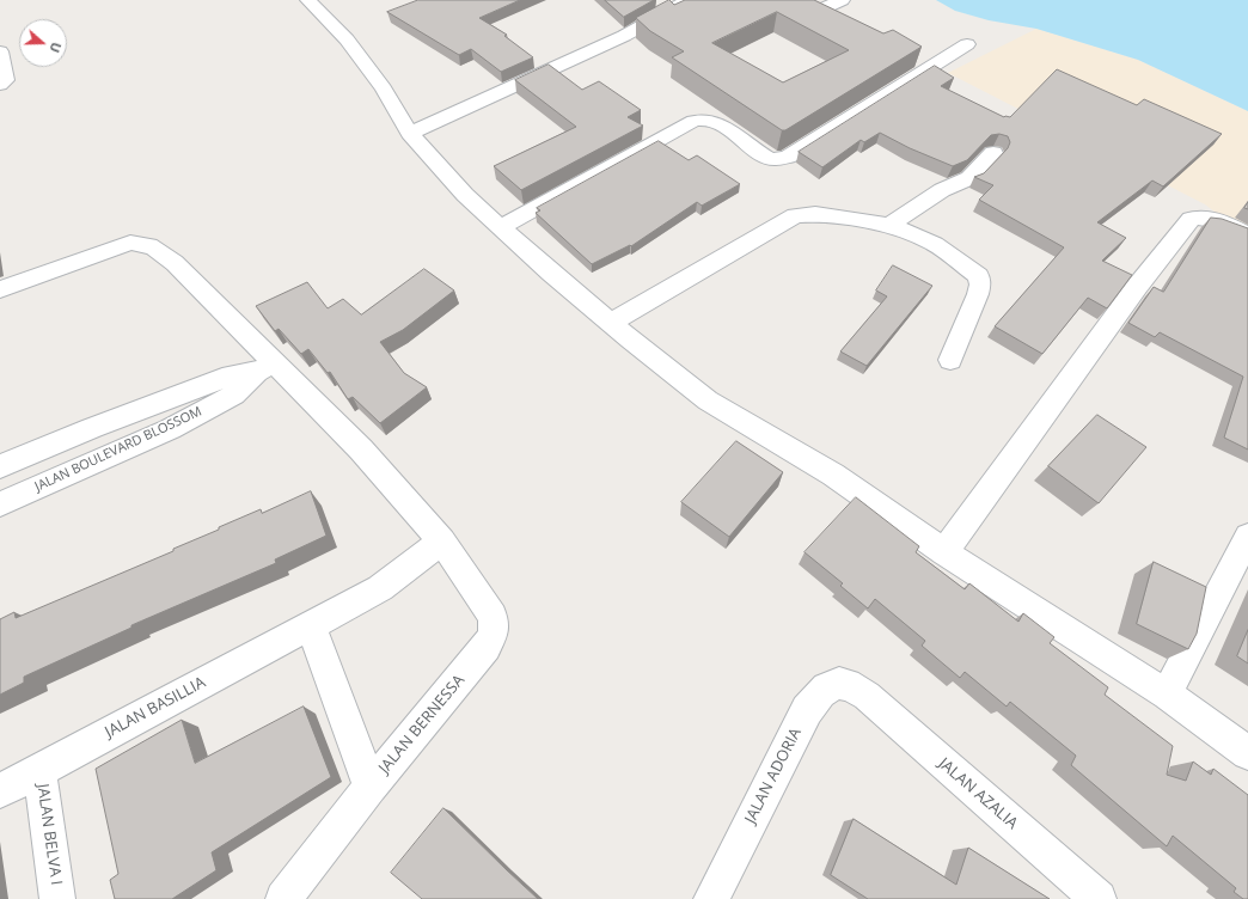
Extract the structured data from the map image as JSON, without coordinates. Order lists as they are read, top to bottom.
{
  "streets": {
    "street": [
      "JALAN BOULEVARD BLOSSOM",
      "JALAN BASILLIA",
      "JALAN BERNESSA",
      "JALAN ADORIA",
      "JALAN AZALIA",
      "JALAN BELVA I"
    ]
  },
  "crossings": [
    ["JALAN BOULEVARD BLOSSOM", "JALAN BERNESSA"],
    ["JALAN BASILLIA", "JALAN BERNESSA"],
    ["JALAN BASILLIA", "JALAN BELVA I"],
    ["JALAN ADORIA", "JALAN AZALIA"]
  ],
  "north": "right"
}
